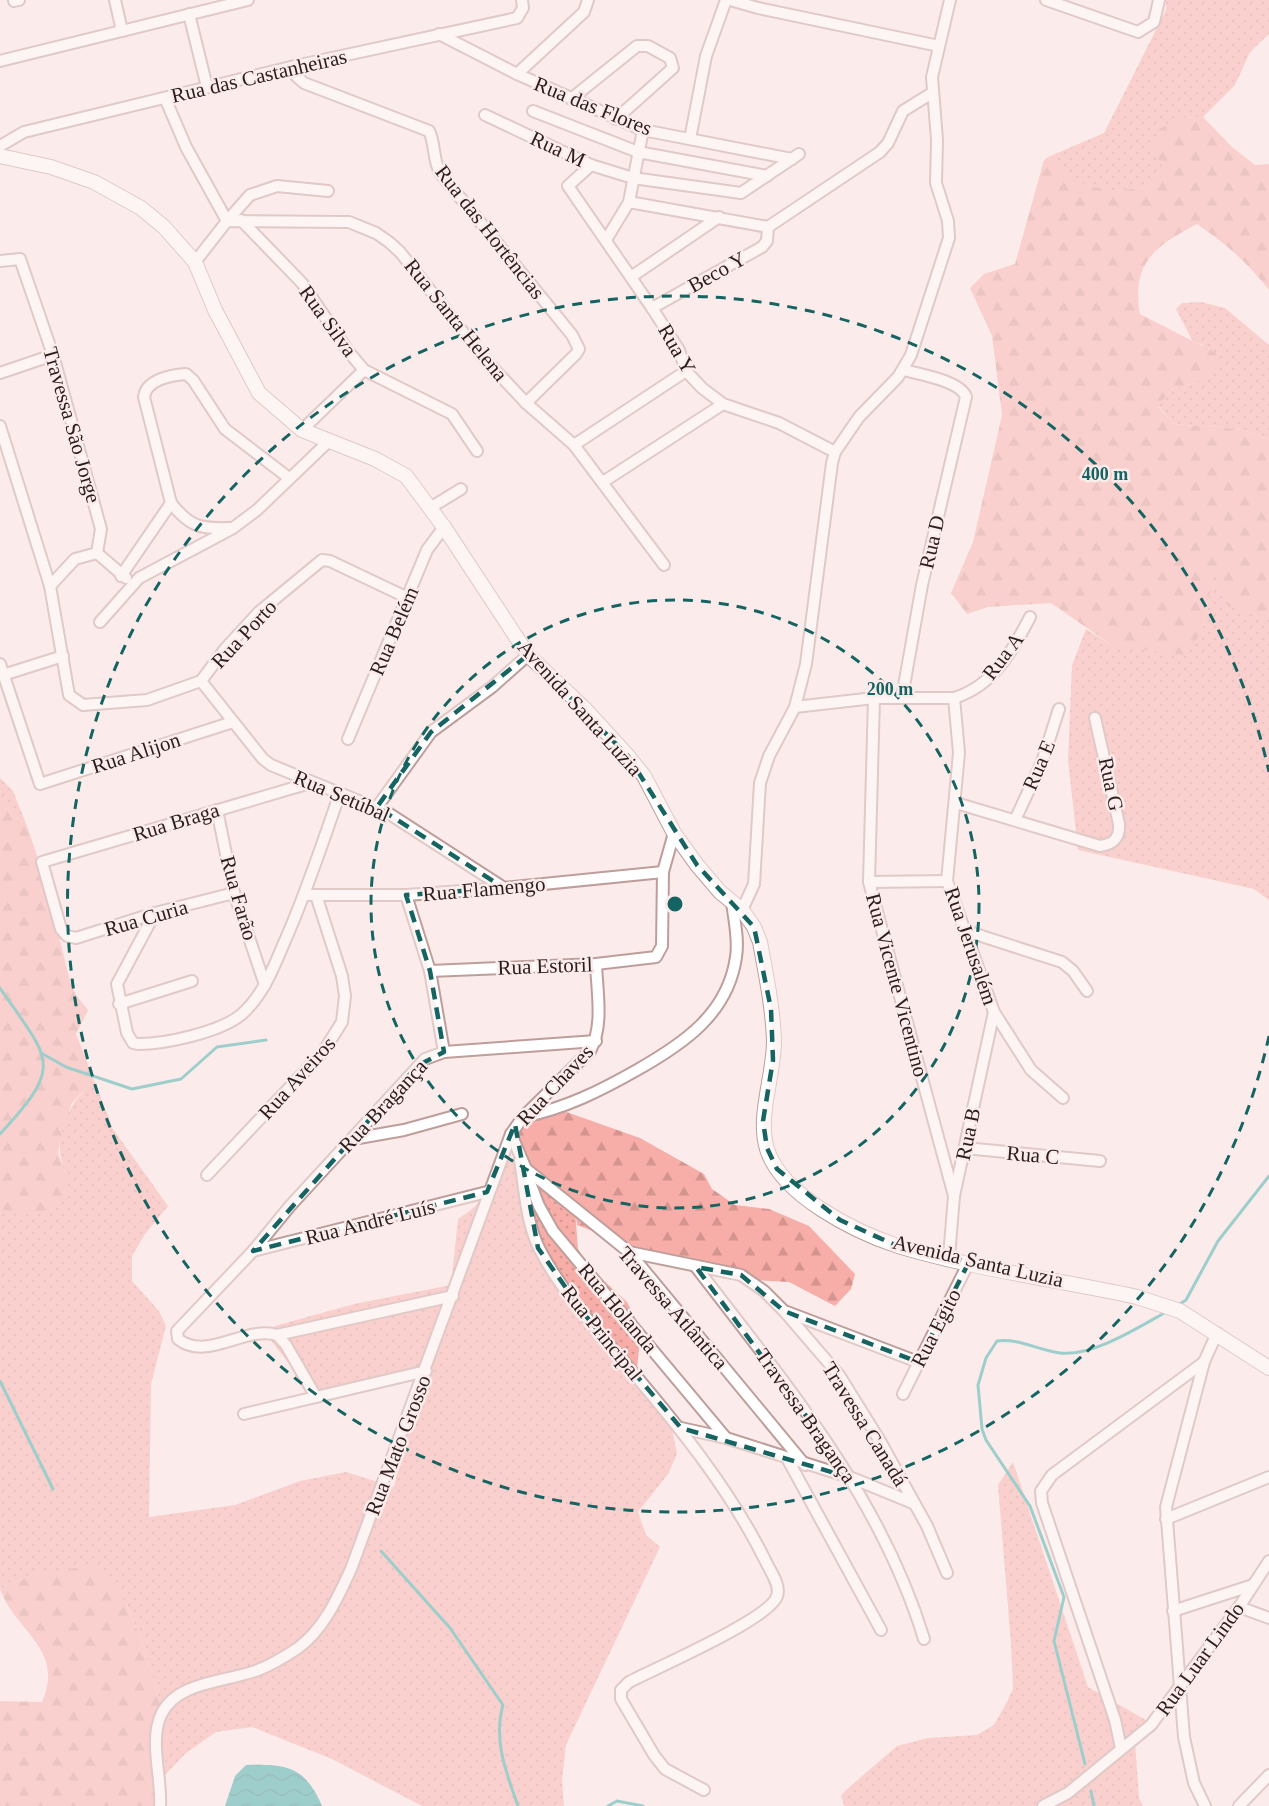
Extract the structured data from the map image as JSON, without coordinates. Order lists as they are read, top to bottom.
{
  "streets": {
    "street": [
      "Rua das Castanheiras",
      "Rua das Flores",
      "Rua M",
      "Rua das Hortências",
      "Beco Y",
      "Rua Santa Helena",
      "Rua Silva",
      "Rua Y",
      "Travessa São Jorge",
      "Rua D",
      "Rua Belém",
      "Rua Porto",
      "Rua A",
      "Avenida Santa Luzia",
      "Rua Alijon",
      "Rua E",
      "Rua G",
      "Rua Setúbal",
      "Rua Braga",
      "Rua Flamengo",
      "Rua Farão",
      "Rua Curia",
      "Rua Jerusalém",
      "Rua Estoril",
      "Rua Vicente Vicentino",
      "Rua Aveiros",
      "Rua Chaves",
      "Rua Bragança",
      "Rua B",
      "Rua C",
      "Rua André Luís",
      "Rua Holanda",
      "Travessa Atlântica",
      "Rua Egito",
      "Rua Principal",
      "Travessa Bragança",
      "Travessa Canadá",
      "Rua Mato Grosso",
      "Rua Luar Lindo"
    ]
  },
  "crossings": [
    ["Rua das Castanheiras", "Rua das Flores"],
    ["Rua das Castanheiras", "Rua das Hortências"],
    ["Rua das Flores", "Rua M"],
    ["Rua M", "Rua Y"],
    ["Rua das Hortências", "Rua Santa Helena"],
    ["Beco Y", "Rua Y"],
    ["Rua Santa Helena", "Rua Silva"],
    ["Rua D", "Rua A"],
    ["Rua Belém", "Rua Porto"],
    ["Rua Belém", "Avenida Santa Luzia"],
    ["Rua Porto", "Rua Setúbal"],
    ["Rua A", "Rua Jerusalém"],
    ["Rua A", "Rua Vicente Vicentino"],
    ["Avenida Santa Luzia", "Rua B"],
    ["Avenida Santa Luzia", "Rua Egito"],
    ["Rua Alijon", "Rua Setúbal"],
    ["Rua E", "Rua G"],
    ["Rua Setúbal", "Rua Braga"],
    ["Rua Setúbal", "Rua Flamengo"],
    ["Rua Braga", "Rua Farão"],
    ["Rua Braga", "Rua Curia"],
    ["Rua Flamengo", "Rua Estoril"],
    ["Rua Flamengo", "Rua Aveiros"],
    ["Rua Flamengo", "Rua Bragança"],
    ["Rua Farão", "Rua Curia"],
    ["Rua Jerusalém", "Rua B"],
    ["Rua Estoril", "Rua Chaves"],
    ["Rua Estoril", "Rua Bragança"],
    ["Rua Vicente Vicentino", "Rua B"],
    ["Rua Chaves", "Rua Mato Grosso"],
    ["Rua Bragança", "Rua André Luís"],
    ["Rua B", "Rua C"],
    ["Rua André Luís", "Rua Mato Grosso"],
    ["Rua Holanda", "Travessa Atlântica"],
    ["Rua Holanda", "Rua Principal"],
    ["Travessa Atlântica", "Rua Principal"],
    ["Travessa Bragança", "Travessa Canadá"]
  ],
  "rings": ["400 m", "200 m"]
}
